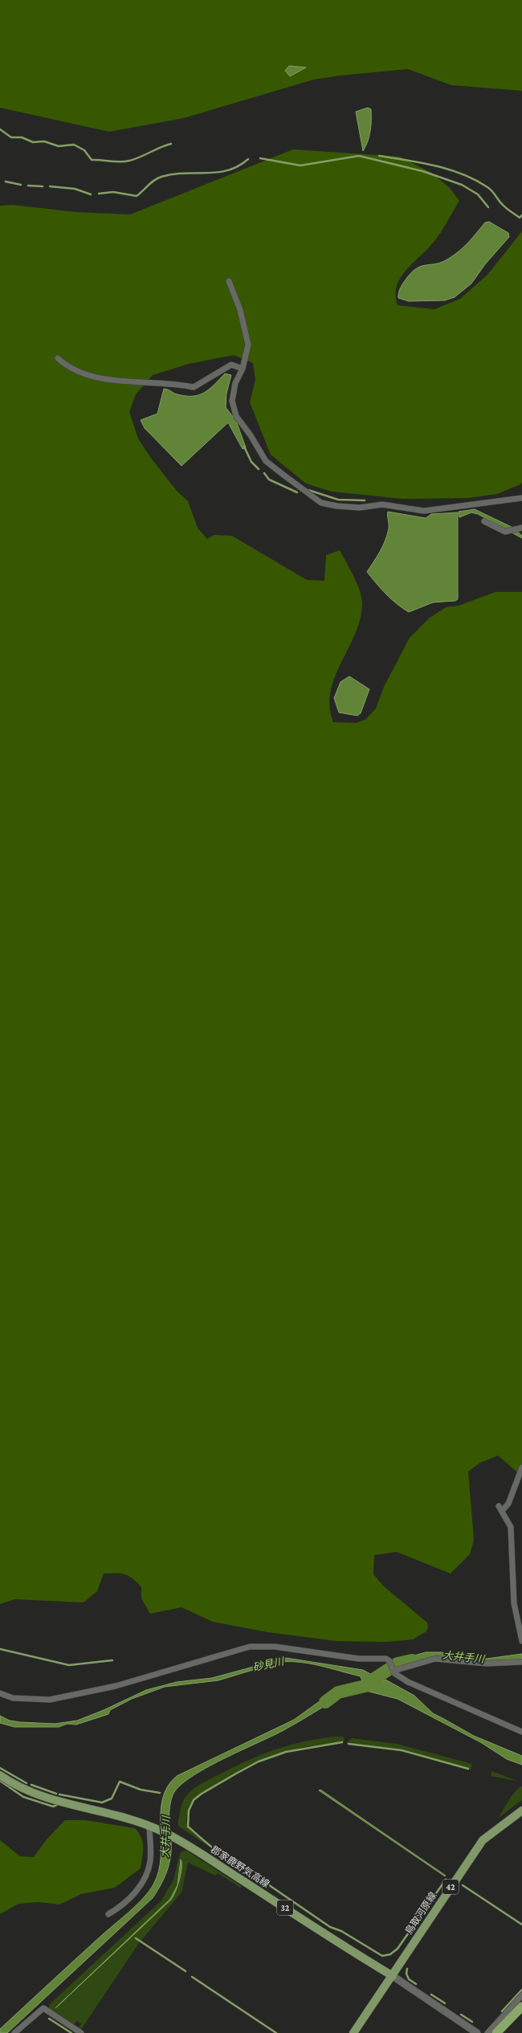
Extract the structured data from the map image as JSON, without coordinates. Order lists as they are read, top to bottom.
{
  "streets": {
    "main road": [
      "郡家鹿野気高線",
      "42",
      "32",
      "鳥取河原線"
    ]
  },
  "crossings": [
    ["郡家鹿野気高線", "鳥取河原線"]
  ],
  "water": ["大井手川", "砂見川"]
}
